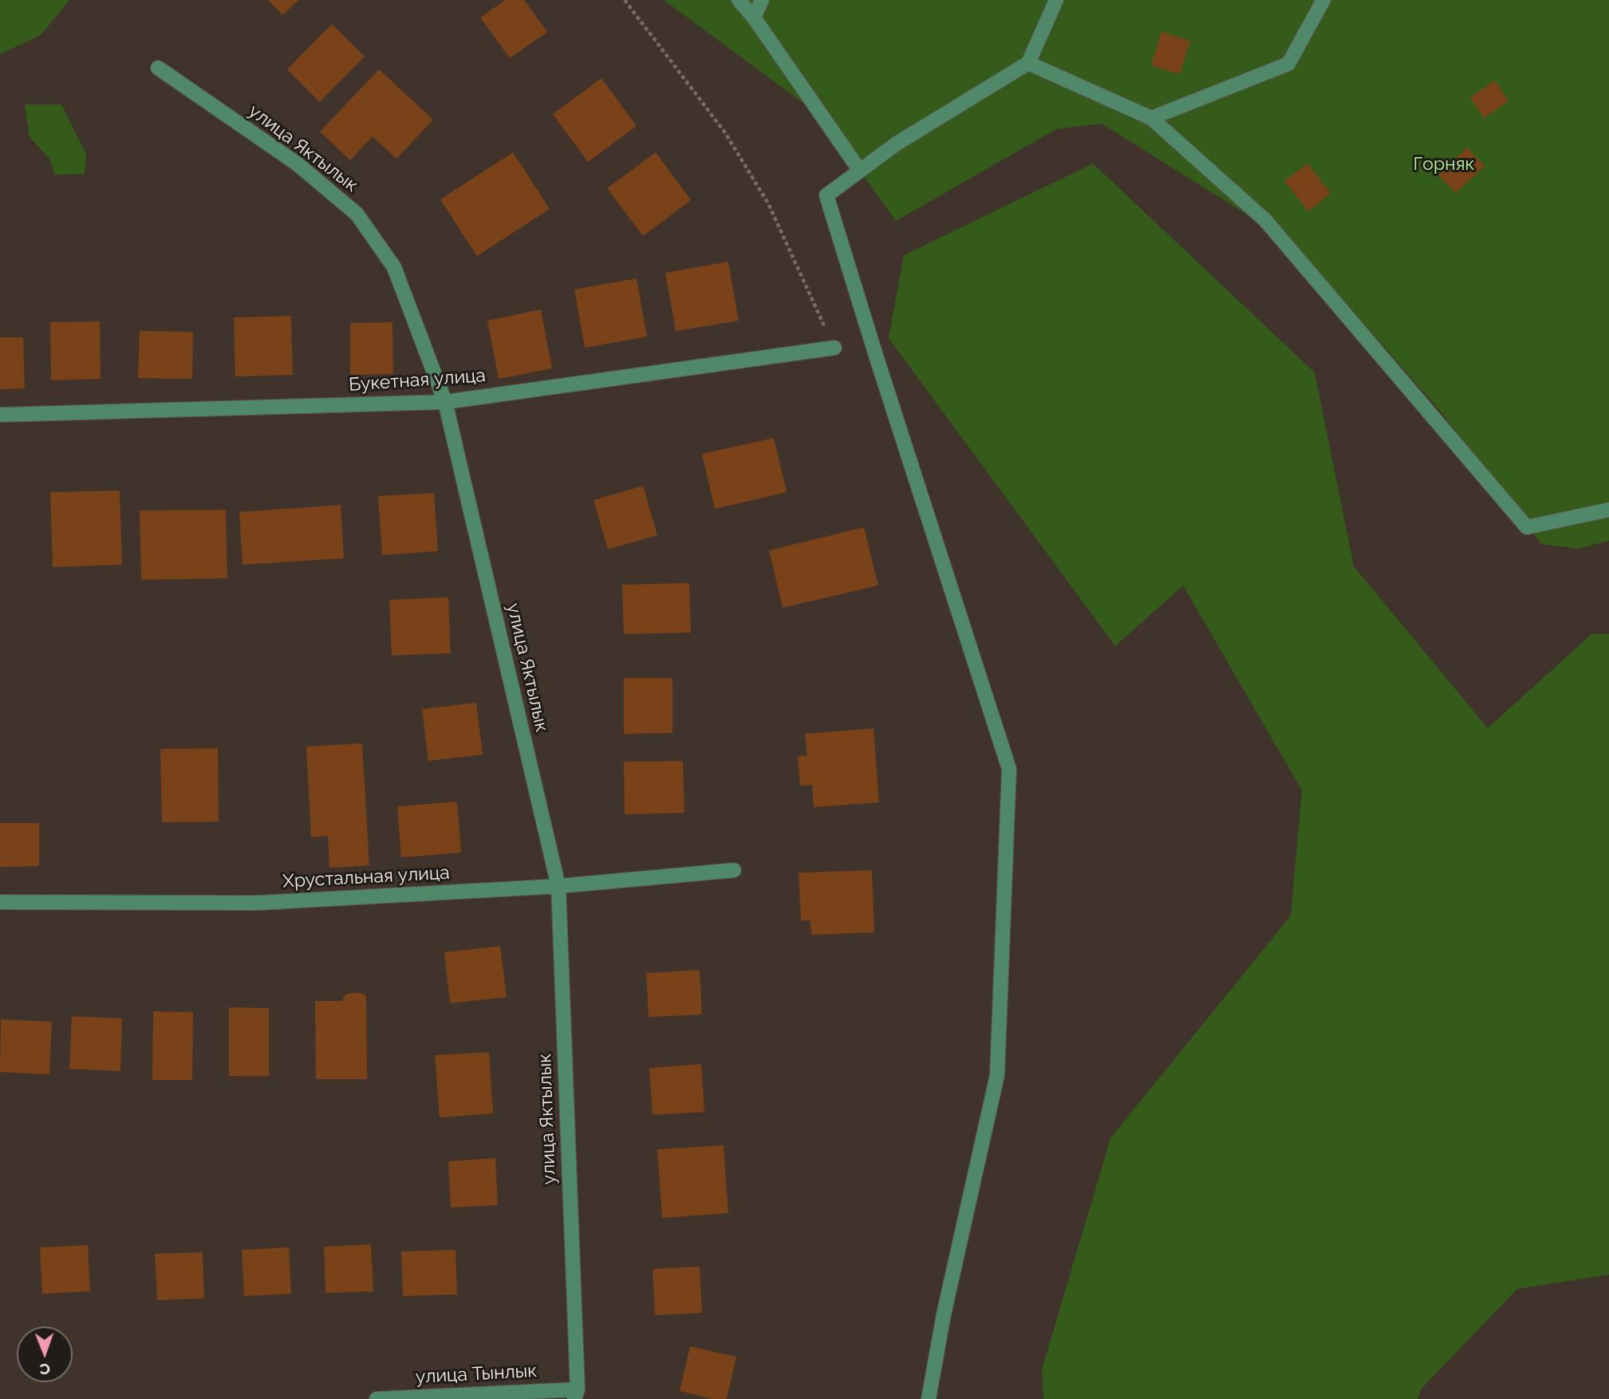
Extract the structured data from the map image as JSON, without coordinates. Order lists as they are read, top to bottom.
{
  "streets": {
    "street": [
      "улица Яктылык",
      "Букетная улица",
      "Хрустальная улица",
      "улица Тынлык"
    ]
  },
  "crossings": [
    ["улица Яктылык", "Букетная улица"],
    ["улица Яктылык", "Хрустальная улица"],
    ["улица Яктылык", "улица Тынлык"]
  ],
  "parks": ["Горняк"],
  "north": "bottom"
}
